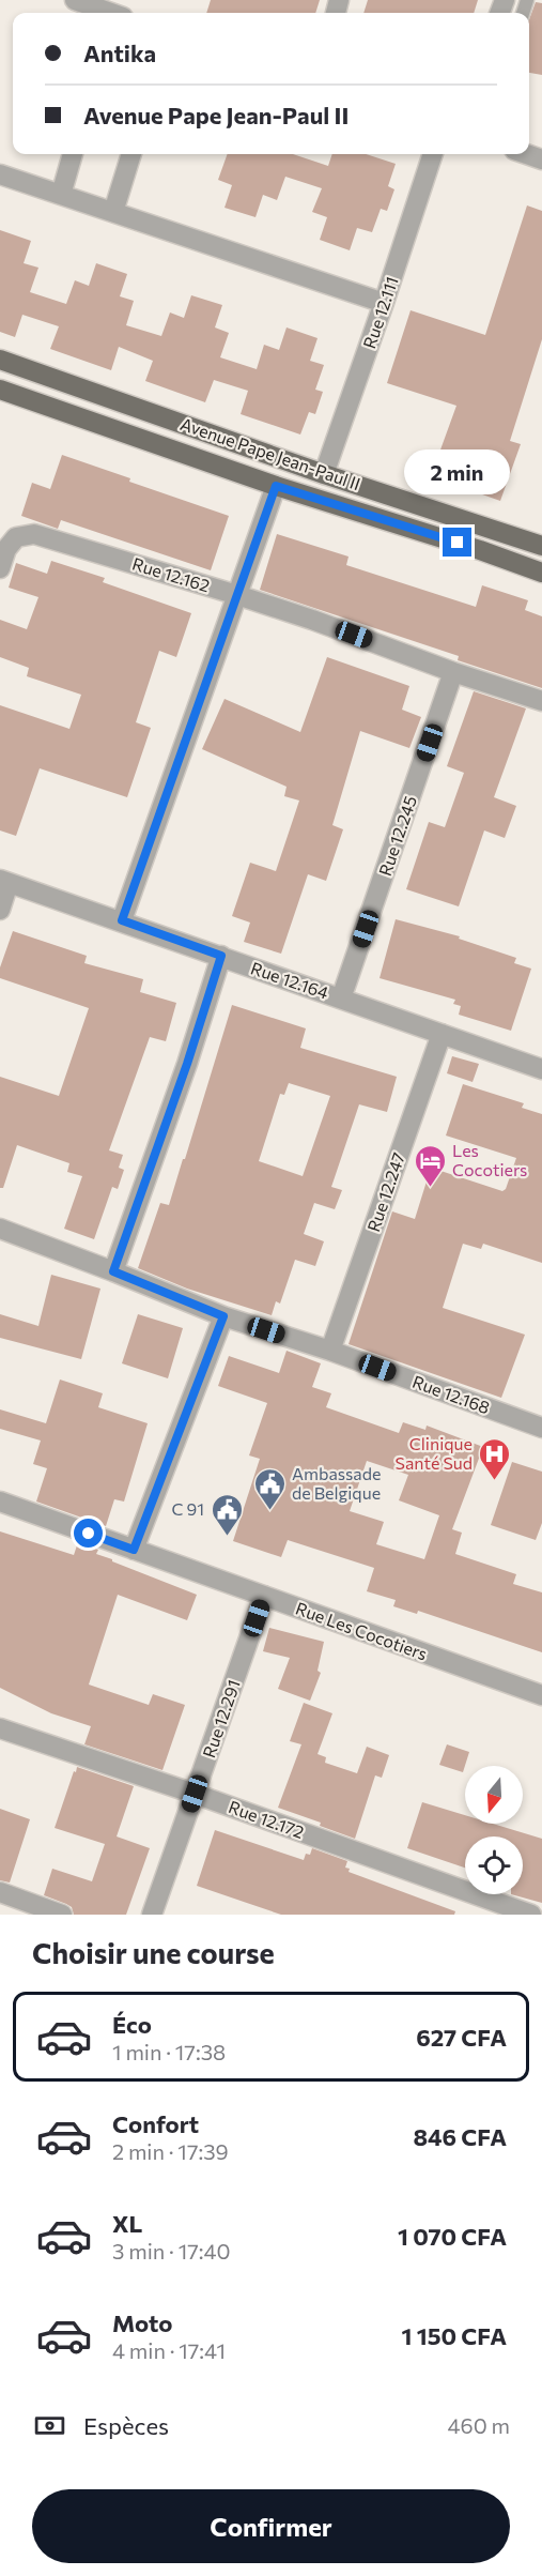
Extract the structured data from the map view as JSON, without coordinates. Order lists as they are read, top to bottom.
{
  "streets": {
    "main road": ["Avenue Pape Jean-Paul II"],
    "street": [
      "Rue 12.111",
      "Rue 12.162",
      "Rue 12.245",
      "Rue 12.164",
      "Rue 12.247",
      "Rue 12.168",
      "Rue Les Cocotiers",
      "Rue 12.291",
      "Rue 12.172"
    ]
  },
  "crossings": [
    ["Rue 12.111", "Avenue Pape Jean-Paul II"],
    ["Rue 12.162", "Rue 12.245"],
    ["Rue 12.245", "Rue 12.164"],
    ["Rue 12.164", "Rue 12.247"],
    ["Rue 12.247", "Rue 12.168"],
    ["Rue Les Cocotiers", "Rue 12.291"],
    ["Rue 12.291", "Rue 12.172"]
  ],
  "places": {
    "hotel": ["Les Cocotiers"],
    "hospital": ["Clinique Santé Sud"],
    "public building": ["Ambassade de Belgique", "C 91"]
  },
  "north": "bottom",
  "page": {
    "banner": ["Antika", "Avenue Pape Jean-Paul II"],
    "bubble": "2 min",
    "heading": "Choisir une course",
    "list": [
      {
        "name": "Éco",
        "note": "1 min · 17:38",
        "value": "627 CFA"
      },
      {
        "name": "Confort",
        "note": "2 min · 17:39",
        "value": "846 CFA"
      },
      {
        "name": "XL",
        "note": "3 min · 17:40",
        "value": "1 070 CFA"
      },
      {
        "name": "Moto",
        "note": "4 min · 17:41",
        "value": "1 150 CFA"
      }
    ],
    "pay": ["Espèces", "460 m"],
    "buttons": "Confirmer"
  }
}
